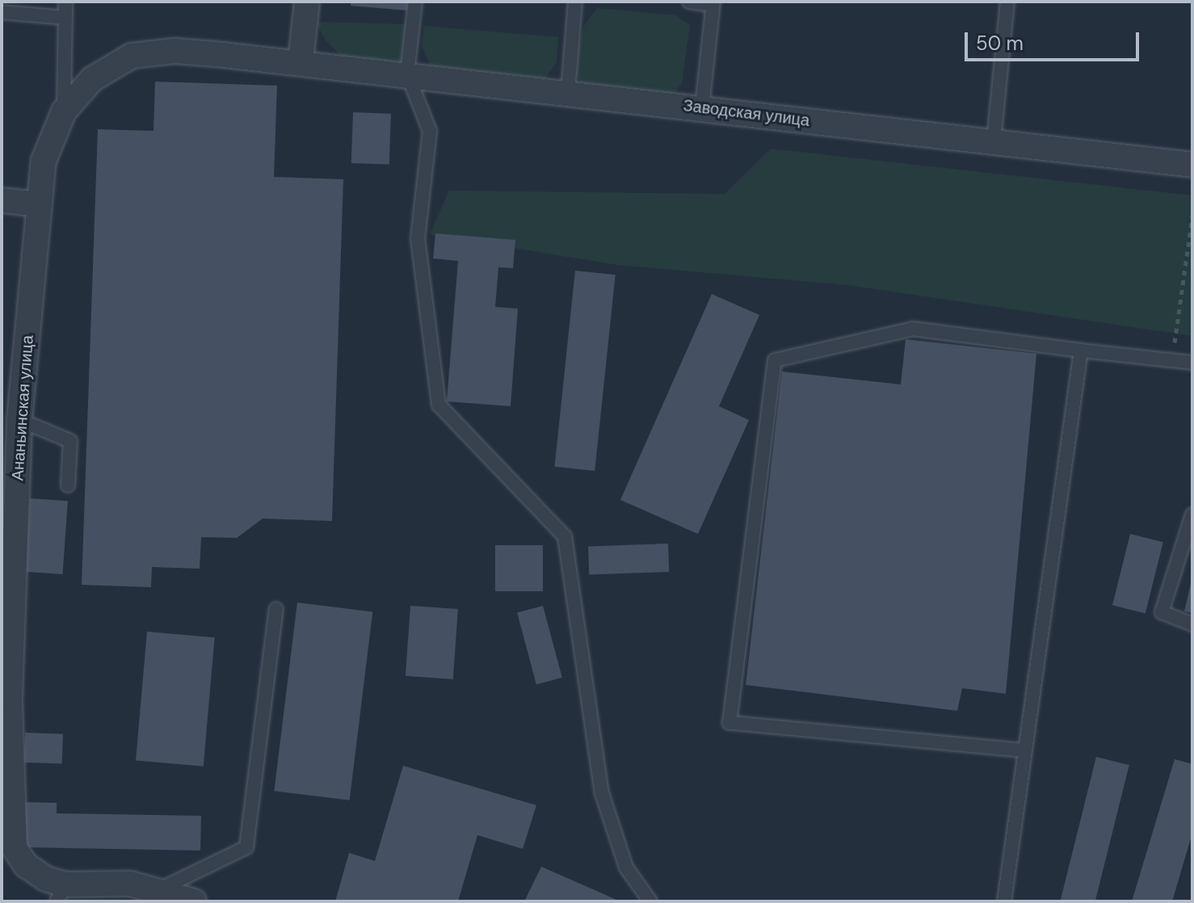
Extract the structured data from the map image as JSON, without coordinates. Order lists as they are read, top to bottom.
{
  "streets": {
    "street": ["Заводская улица", "Ананьинская улица"]
  },
  "crossings": [
    ["Заводская улица", "Ананьинская улица"]
  ],
  "scale_bar": "50 m"
}
